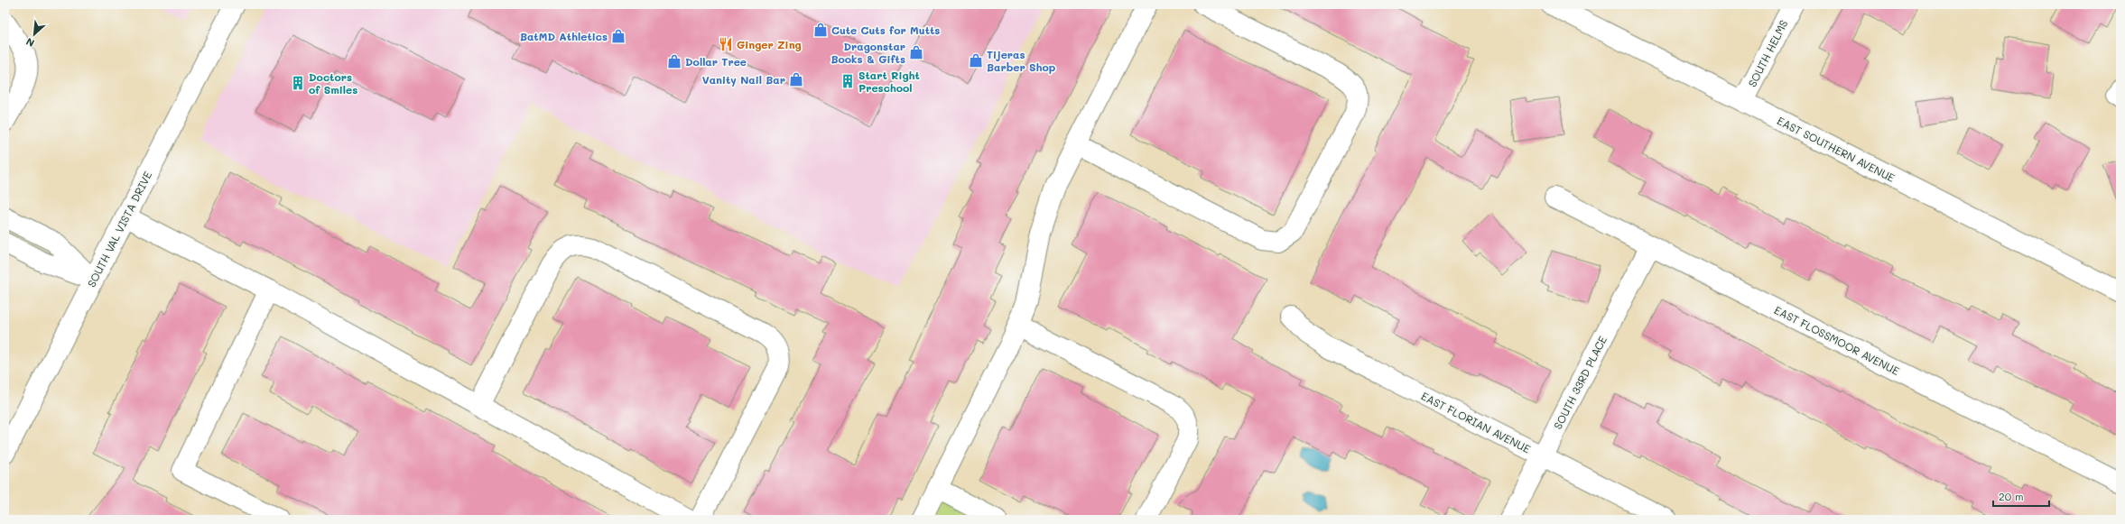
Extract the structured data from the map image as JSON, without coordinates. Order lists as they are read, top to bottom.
{
  "streets": {
    "street": [
      "SOUTH HELMS",
      "EAST SOUTHERN AVENUE",
      "SOUTH VAL VISTA DRIVE",
      "EAST FLOSSMOOR AVENUE",
      "SOUTH 33RD PLACE",
      "EAST FLORIAN AVENUE"
    ]
  },
  "crossings": [
    ["SOUTH HELMS", "EAST SOUTHERN AVENUE"],
    ["EAST FLOSSMOOR AVENUE", "SOUTH 33RD PLACE"],
    ["SOUTH 33RD PLACE", "EAST FLORIAN AVENUE"]
  ],
  "places": {
    "shop": [
      "Cute Cuts for Mutts",
      "BatMD Athletics",
      "Dragonstar Books & Gifts",
      "Tijeras Barber Shop",
      "Dollar Tree",
      "Vanity Nail Bar"
    ],
    "restaurant": ["Ginger Zing"],
    "building": ["Start Right Preschool", "Doctors of Smiles"]
  },
  "scale_bar": "20 m",
  "north": "bottom left"
}
